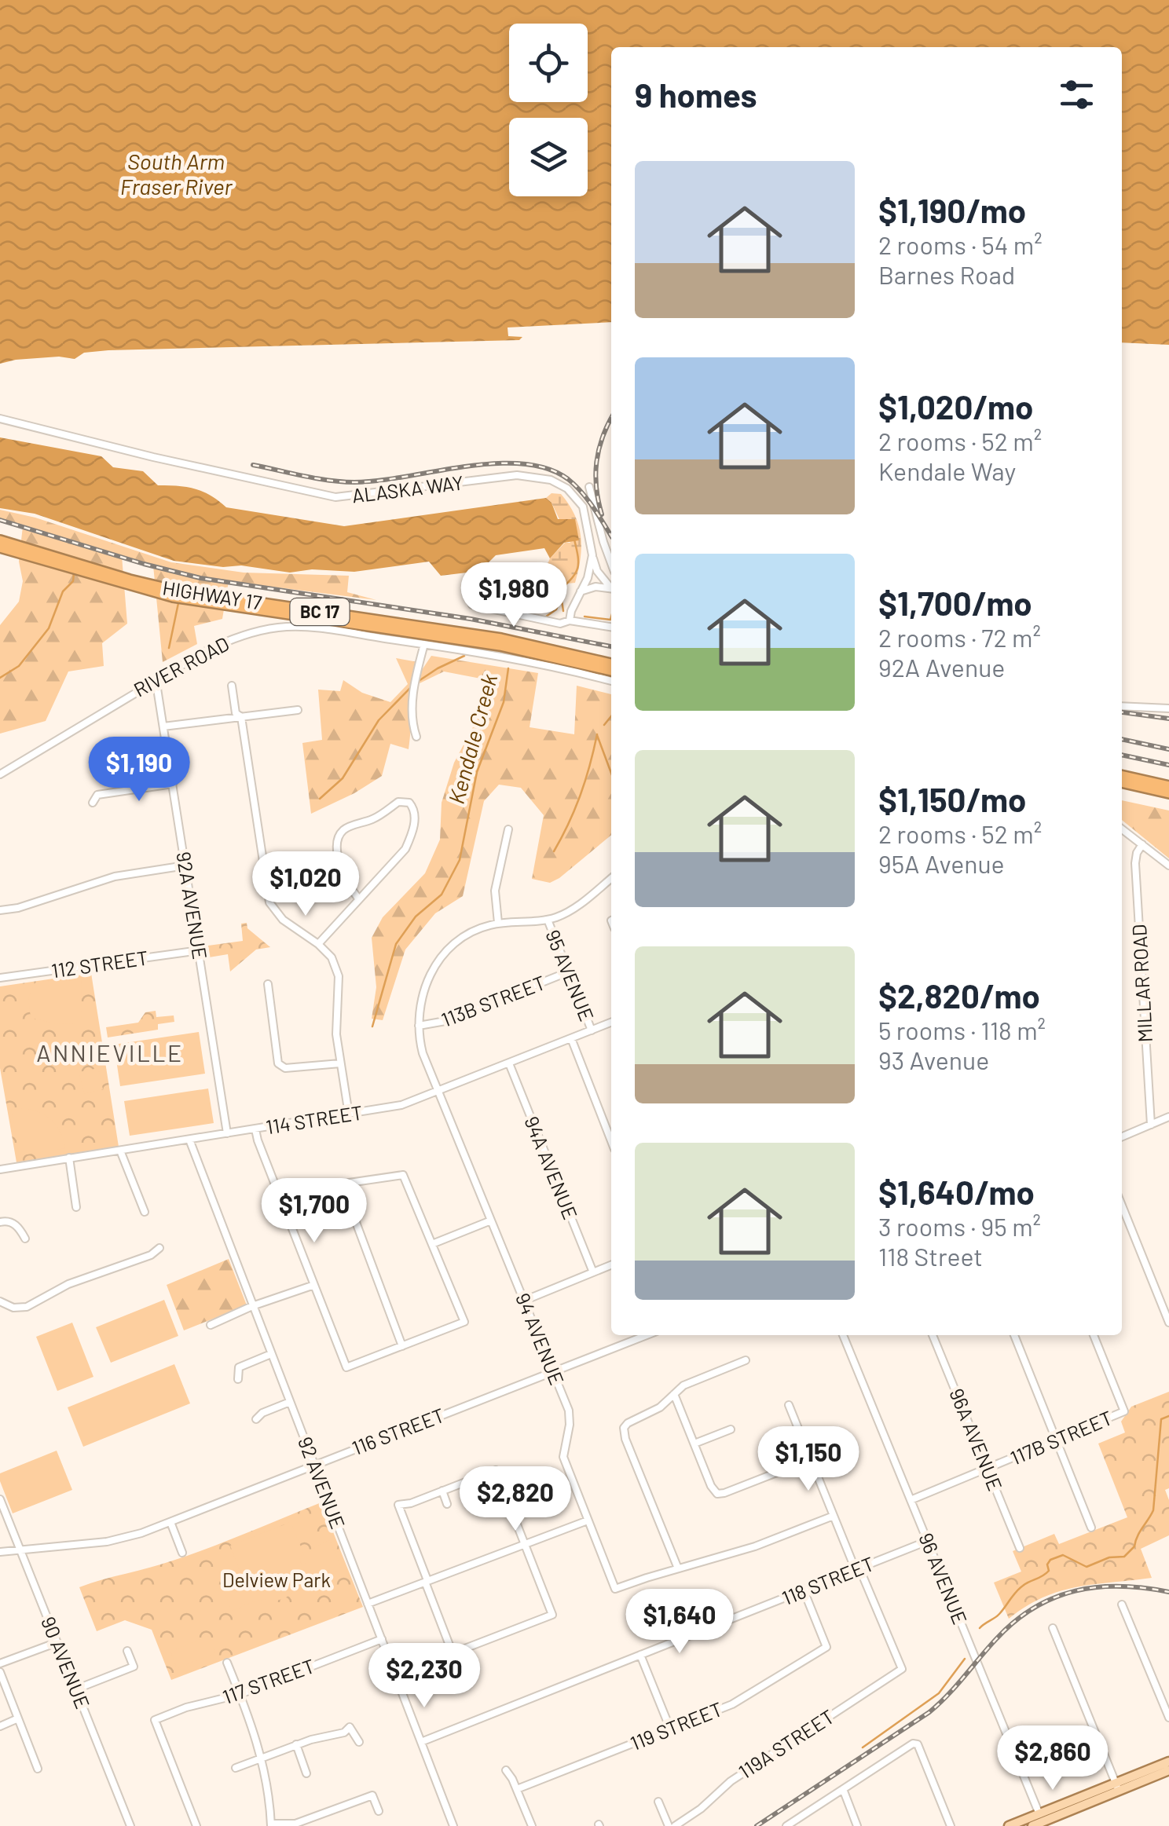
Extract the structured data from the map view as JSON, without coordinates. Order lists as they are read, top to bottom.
{
  "streets": {
    "highway": ["HIGHWAY 17", "BC 17"],
    "street": [
      "ALASKA WAY",
      "RIVER ROAD",
      "92A AVENUE",
      "112 STREET",
      "95 AVENUE",
      "MILLAR ROAD",
      "113B STREET",
      "114 STREET",
      "94A AVENUE",
      "94 AVENUE",
      "116 STREET",
      "117B STREET",
      "96A AVENUE",
      "92 AVENUE",
      "96 AVENUE",
      "118 STREET",
      "90 AVENUE",
      "117 STREET",
      "119 STREET",
      "119A STREET"
    ]
  },
  "crossings": [
    ["RIVER ROAD", "92A AVENUE"],
    ["92A AVENUE", "112 STREET"],
    ["92A AVENUE", "114 STREET"],
    ["95 AVENUE", "113B STREET"],
    ["95 AVENUE", "114 STREET"],
    ["113B STREET", "94 AVENUE"],
    ["114 STREET", "94A AVENUE"],
    ["114 STREET", "94 AVENUE"],
    ["114 STREET", "92 AVENUE"],
    ["94 AVENUE", "116 STREET"],
    ["116 STREET", "92 AVENUE"],
    ["116 STREET", "90 AVENUE"],
    ["117B STREET", "96A AVENUE"],
    ["117B STREET", "96 AVENUE"],
    ["92 AVENUE", "118 STREET"],
    ["92 AVENUE", "117 STREET"],
    ["96 AVENUE", "118 STREET"],
    ["118 STREET", "119 STREET"],
    ["118 STREET", "119A STREET"]
  ],
  "districts": ["ANNIEVILLE"],
  "water": ["South Arm Fraser River", "Kendale Creek"],
  "parks": ["Delview Park"],
  "page": {
    "heading": "9 homes",
    "list": [
      {
        "name": "$1,190/mo",
        "note": "2 rooms · 54 m² · Barnes Road"
      },
      {
        "name": "$1,020/mo",
        "note": "2 rooms · 52 m² · Kendale Way"
      },
      {
        "name": "$1,700/mo",
        "note": "2 rooms · 72 m² · 92A Avenue"
      },
      {
        "name": "$1,150/mo",
        "note": "2 rooms · 52 m² · 95A Avenue"
      },
      {
        "name": "$2,820/mo",
        "note": "5 rooms · 118 m² · 93 Avenue"
      },
      {
        "name": "$1,640/mo",
        "note": "3 rooms · 95 m² · 118 Street"
      }
    ],
    "price": [
      "$1,980",
      "$1,190",
      "$1,020",
      "$1,700",
      "$1,150",
      "$2,820",
      "$1,640",
      "$2,230",
      "$2,860"
    ]
  }
}
